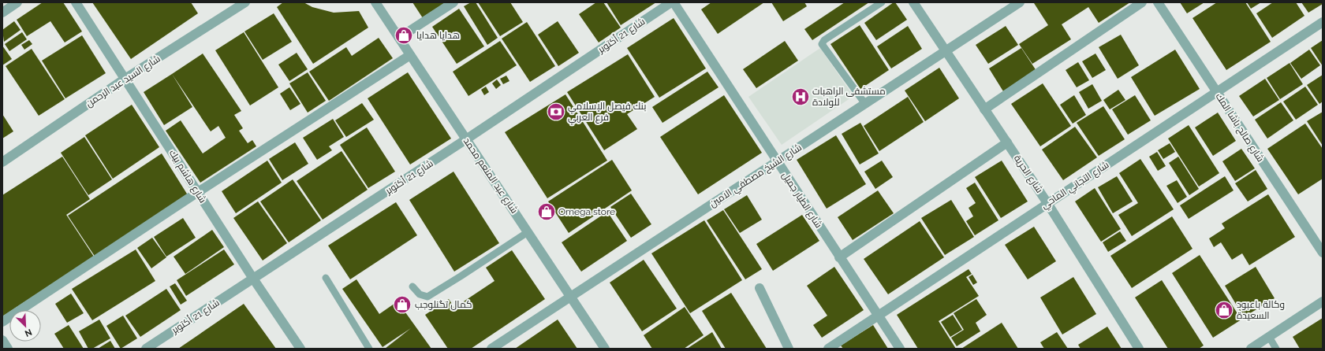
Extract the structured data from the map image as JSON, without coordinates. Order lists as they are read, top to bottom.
{
  "streets": {
    "street": [
      "شارع 21 أكتوبر",
      "شارع السيد عبد الرحمن",
      "شارع صالح باشا المك",
      "شارع الحرية",
      "شارع عبد المنعم محمد",
      "شارع الشيخ مصطفي الامين",
      "شارع هاشم بيك",
      "شارع التجاني الماحي",
      "شارع الطيار جميل"
    ]
  },
  "crossings": [
    ["شارع 21 أكتوبر", "شارع عبد المنعم محمد"],
    ["شارع 21 أكتوبر", "شارع هاشم بيك"],
    ["شارع السيد عبد الرحمن", "شارع هاشم بيك"],
    ["شارع صالح باشا المك", "شارع التجاني الماحي"],
    ["شارع الحرية", "شارع الشيخ مصطفي الامين"],
    ["شارع الحرية", "شارع التجاني الماحي"],
    ["شارع عبد المنعم محمد", "شارع الشيخ مصطفي الامين"],
    ["شارع الشيخ مصطفي الامين", "شارع الطيار جميل"],
    ["شارع التجاني الماحي", "شارع الطيار جميل"]
  ],
  "places": {
    "shop": [
      "هدايا هدايا",
      "Omega store",
      "كمال تگنلوجب",
      "وكالة باعبود السعيدة"
    ],
    "hospital": ["مستشفى الراهبات للولادة"],
    "bank": ["بنك فيصل الإسلامي فرع العربي"]
  },
  "north": "bottom right"
}
